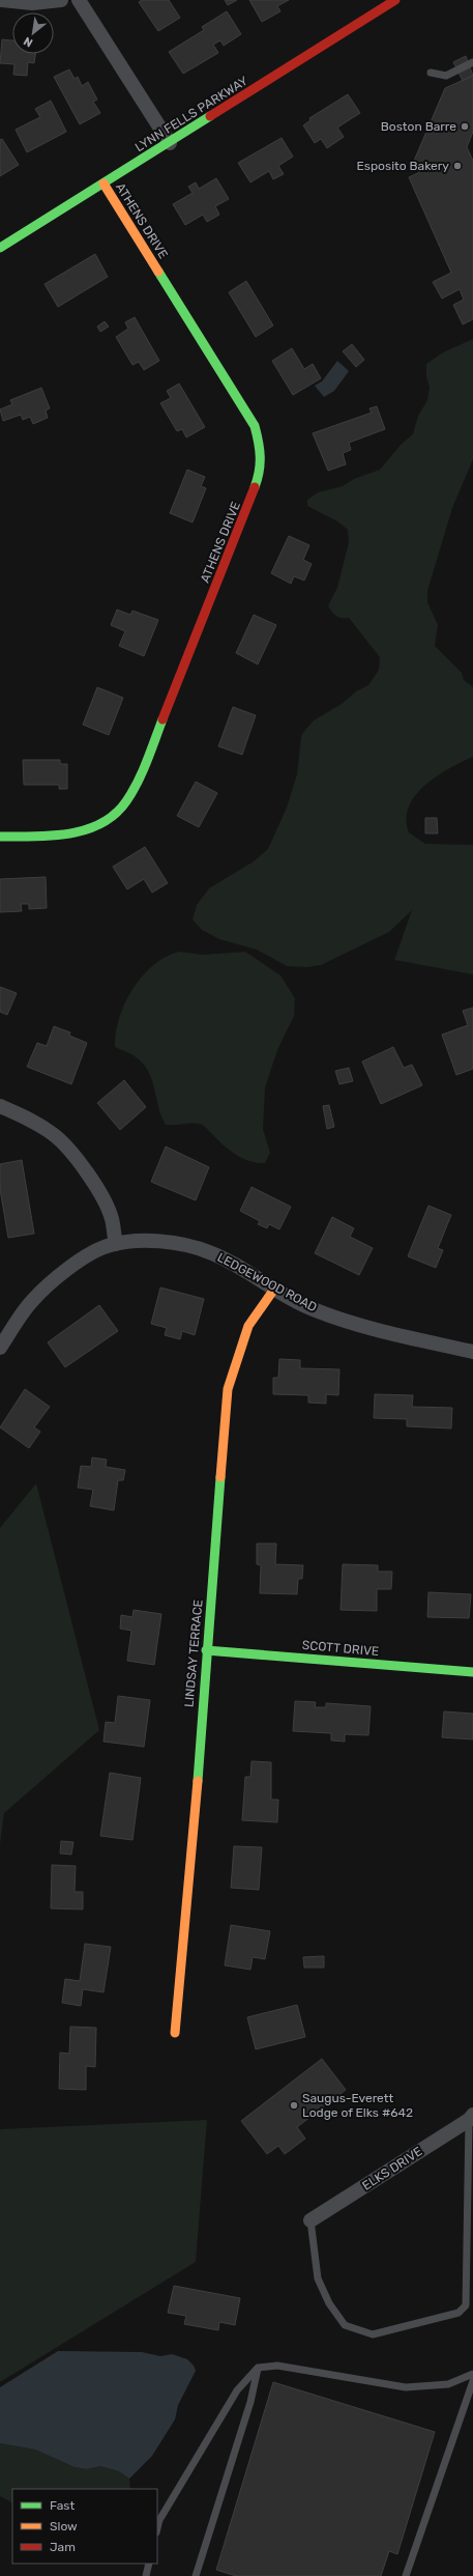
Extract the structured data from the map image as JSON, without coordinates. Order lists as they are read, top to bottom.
{
  "streets": {
    "street": [
      "LYNN FELLS PARKWAY",
      "ATHENS DRIVE",
      "LEDGEWOOD ROAD",
      "SCOTT DRIVE",
      "LINDSAY TERRACE",
      "ELKS DRIVE"
    ]
  },
  "crossings": [
    ["LYNN FELLS PARKWAY", "ATHENS DRIVE"],
    ["LEDGEWOOD ROAD", "LINDSAY TERRACE"],
    ["SCOTT DRIVE", "LINDSAY TERRACE"]
  ],
  "places": ["Boston Barre", "Esposito Bakery", "Saugus-Everett Lodge of Elks #642"],
  "legend": ["Fast", "Slow", "Jam"],
  "north": "bottom left"
}
